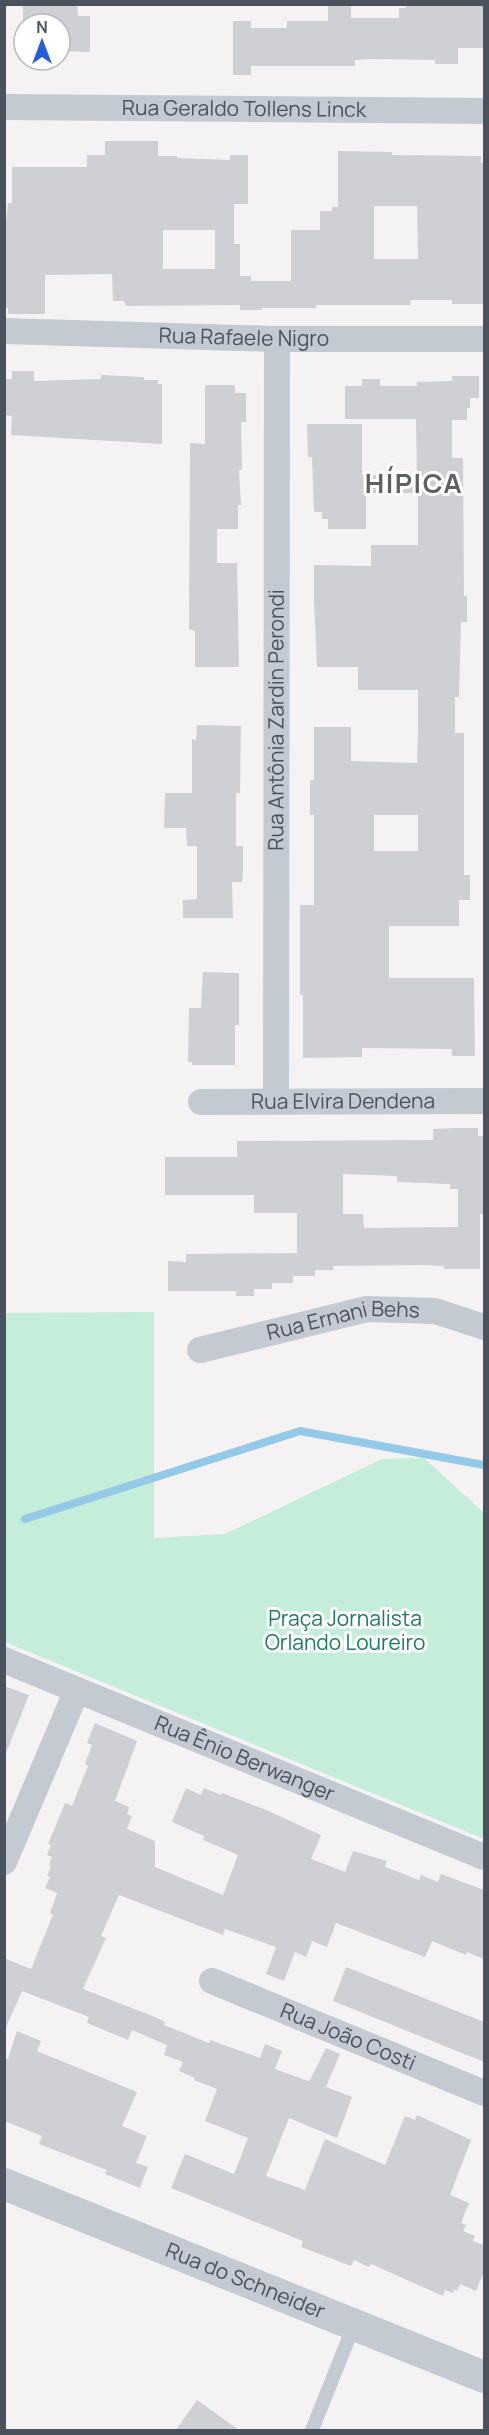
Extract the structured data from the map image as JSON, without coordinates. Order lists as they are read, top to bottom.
{
  "streets": {
    "street": [
      "Rua Geraldo Tollens Linck",
      "Rua Rafaele Nigro",
      "Rua Antônia Zardin Perondi",
      "Rua Elvira Dendena",
      "Rua Ernani Behs",
      "Rua Ênio Berwanger",
      "Rua João Costi",
      "Rua do Schneider"
    ]
  },
  "crossings": [
    ["Rua Rafaele Nigro", "Rua Antônia Zardin Perondi"],
    ["Rua Antônia Zardin Perondi", "Rua Elvira Dendena"]
  ],
  "districts": ["HÍPICA"],
  "parks": ["Praça Jornalista Orlando Loureiro"],
  "north": "top"
}
